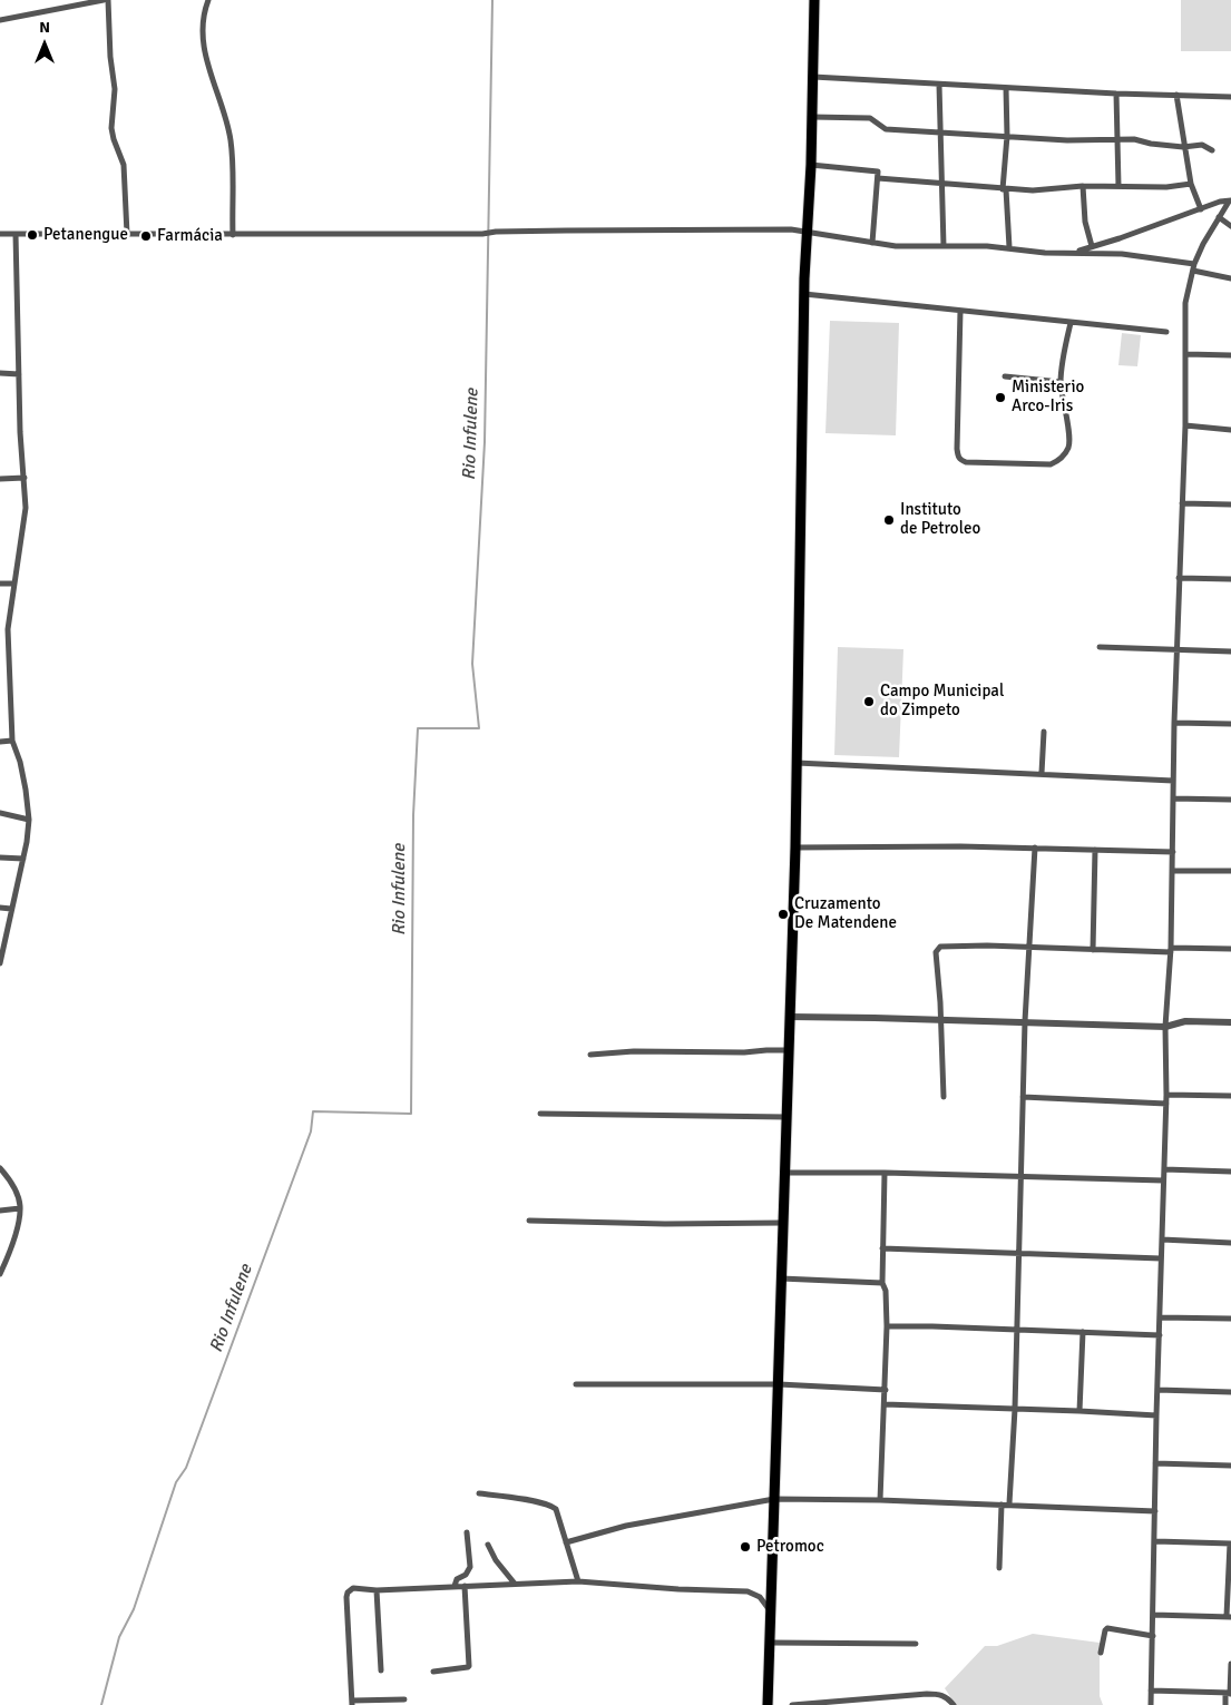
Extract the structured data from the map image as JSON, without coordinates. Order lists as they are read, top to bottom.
{
  "water": ["Rio Infulene"],
  "places": [
    "Petanengue",
    "Farmácia",
    "Ministerio Arco-Iris",
    "Instituto de Petroleo",
    "Campo Municipal do Zimpeto",
    "Cruzamento De Matendene",
    "Petromoc"
  ],
  "north": "top"
}
